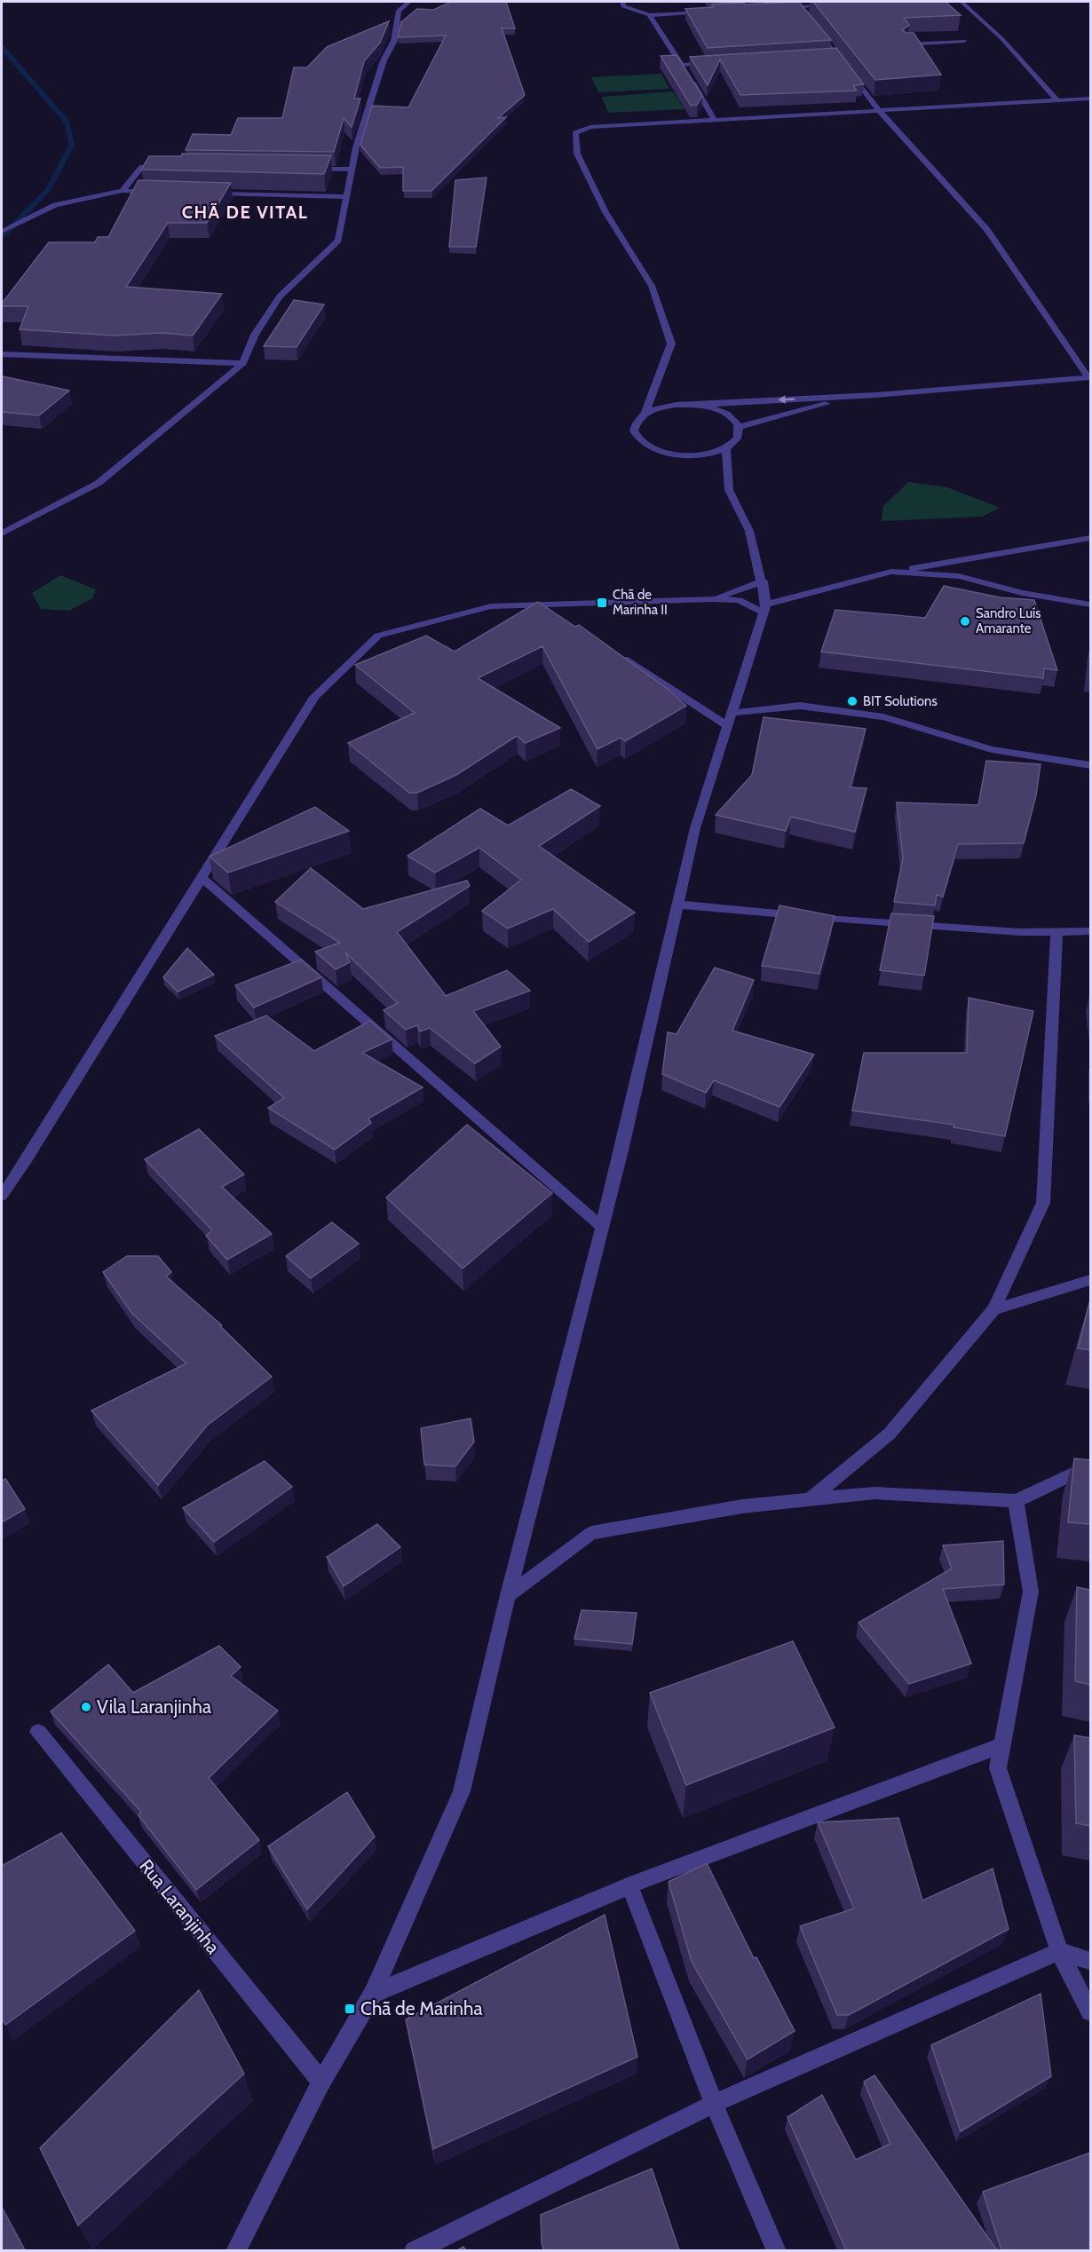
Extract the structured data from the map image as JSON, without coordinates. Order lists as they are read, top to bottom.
{
  "streets": {
    "street": ["Rua Laranjinha"]
  },
  "districts": ["CHÃ DE VITAL"],
  "places": {
    "transit": ["Chã de Marinha II", "Chã de Marinha"],
    "other": ["Sandro Luís Amarante", "BIT Solutions", "Vila Laranjinha"]
  }
}
